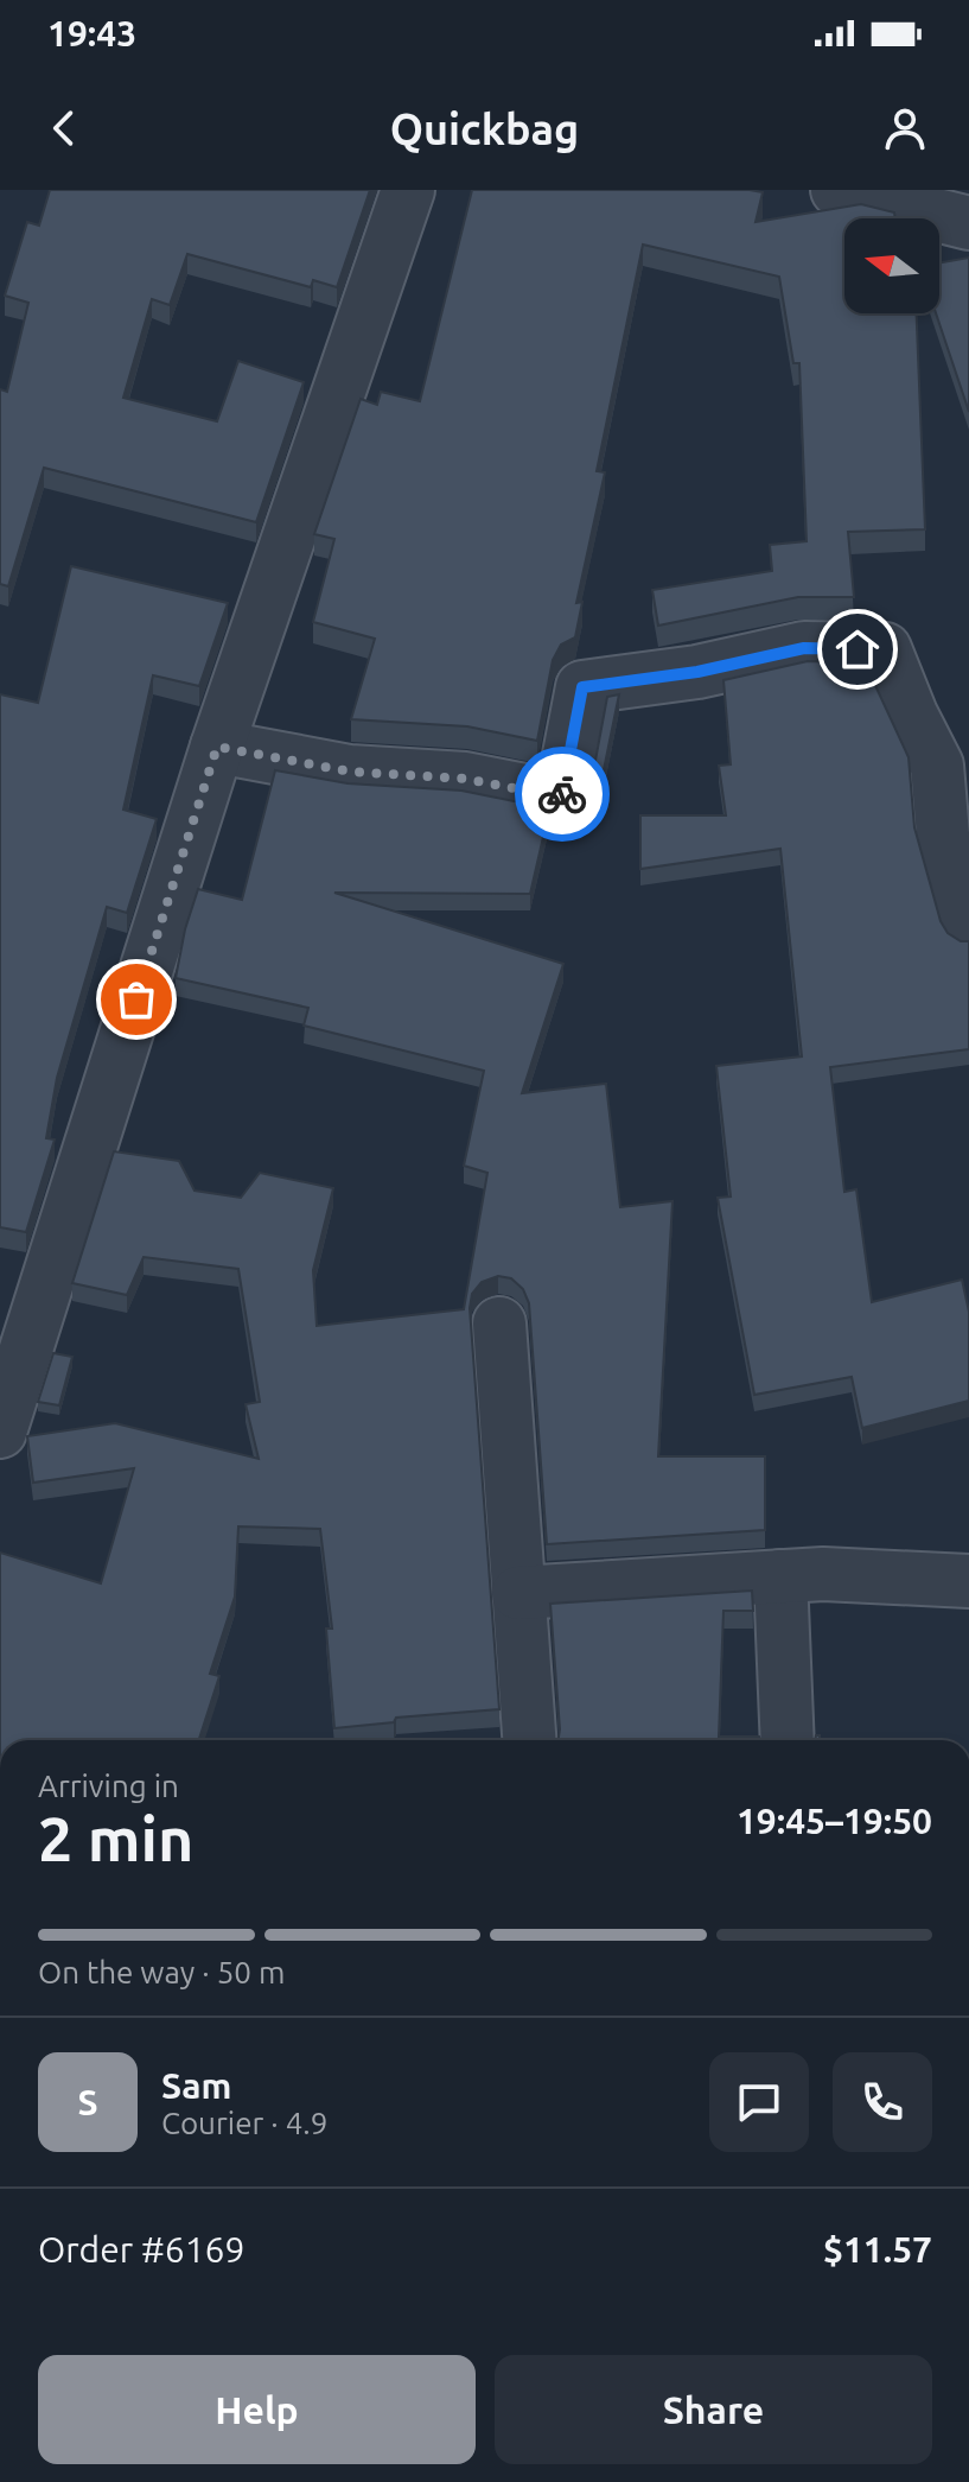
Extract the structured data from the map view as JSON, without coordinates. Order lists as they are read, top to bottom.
{
  "north": "left",
  "page": {
    "status": "19:43",
    "header": "Quickbag",
    "heading": ["2 min", "Arriving in", "19:45–19:50"],
    "panel": [
      "Sam",
      "Courier · 4.9",
      "Order #6169",
      "$11.57"
    ],
    "bar": "On the way · 50 m",
    "round": "S",
    "buttons": ["Help", "Share"]
  }
}
